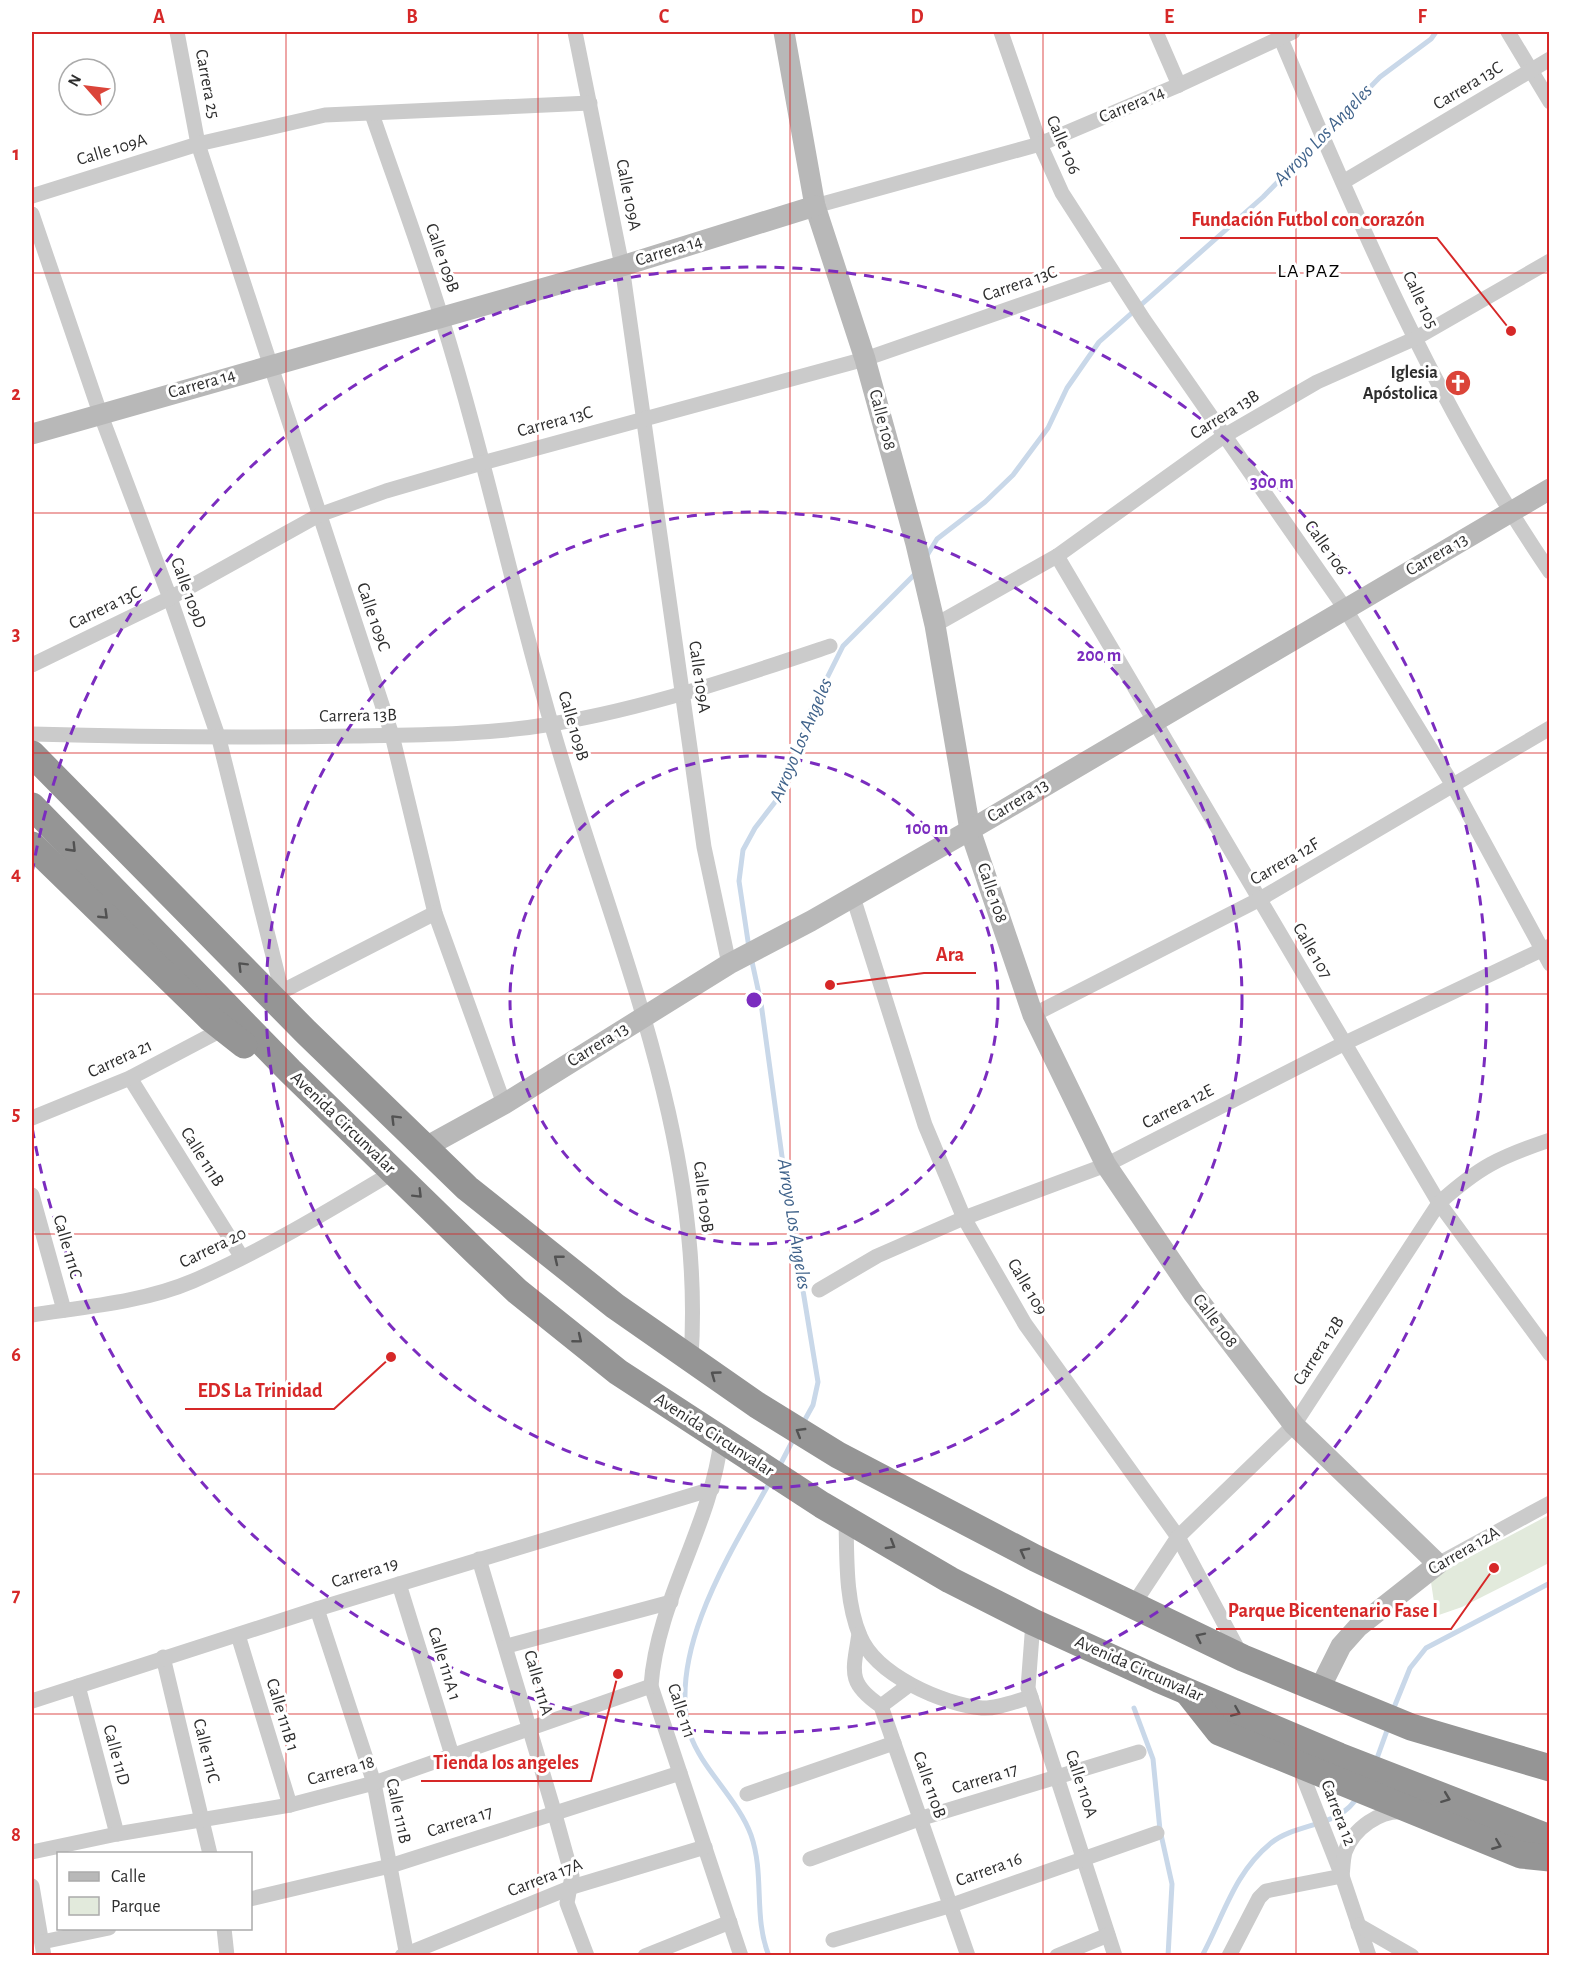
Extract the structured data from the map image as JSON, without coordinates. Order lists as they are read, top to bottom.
{
  "streets": {
    "highway": ["Avenida Circunvalar"],
    "street": [
      "Carrera 25",
      "Carrera 13C",
      "Carrera 14",
      "Calle 106",
      "Calle 109A",
      "Calle 109B",
      "Calle 105",
      "Carrera 13B",
      "Calle 108",
      "Carrera 13",
      "Calle 109D",
      "Calle 109C",
      "Carrera 12F",
      "Calle 107",
      "Carrera 21",
      "Carrera 12E",
      "Calle 111B",
      "Calle 111C",
      "Carrera 20",
      "Calle 109",
      "Carrera 12B",
      "Carrera 12A",
      "Carrera 19",
      "Calle 111A 1",
      "Calle 111A",
      "Calle 111",
      "Calle 111B 1",
      "Calle 11D",
      "Carrera 18",
      "Carrera 17",
      "Calle 110A",
      "Calle 110B",
      "Carrera 12",
      "Carrera 16",
      "Carrera 17A"
    ]
  },
  "crossings": [
    ["Carrera 25", "Calle 109A"],
    ["Carrera 25", "Calle 109C"],
    ["Carrera 13C", "Calle 106"],
    ["Carrera 13C", "Calle 109A"],
    ["Carrera 13C", "Calle 109B"],
    ["Carrera 13C", "Calle 105"],
    ["Carrera 13C", "Calle 108"],
    ["Carrera 13C", "Calle 109D"],
    ["Carrera 13C", "Calle 109C"],
    ["Carrera 14", "Calle 106"],
    ["Carrera 14", "Calle 109A"],
    ["Carrera 14", "Calle 109B"],
    ["Carrera 14", "Calle 105"],
    ["Carrera 14", "Calle 108"],
    ["Carrera 14", "Calle 109D"],
    ["Carrera 14", "Calle 109C"],
    ["Calle 106", "Carrera 13B"],
    ["Calle 106", "Carrera 13"],
    ["Calle 106", "Carrera 12F"],
    ["Calle 106", "Carrera 12E"],
    ["Calle 109A", "Calle 109B"],
    ["Calle 109A", "Carrera 13B"],
    ["Calle 109A", "Carrera 13"],
    ["Calle 109A", "Calle 109C"],
    ["Calle 109B", "Carrera 13B"],
    ["Calle 109B", "Carrera 13"],
    ["Calle 105", "Carrera 13B"],
    ["Calle 105", "Carrera 13"],
    ["Carrera 13B", "Calle 108"],
    ["Carrera 13B", "Calle 109D"],
    ["Carrera 13B", "Calle 109C"],
    ["Carrera 13B", "Calle 107"],
    ["Calle 108", "Carrera 13"],
    ["Calle 108", "Carrera 12F"],
    ["Calle 108", "Carrera 12E"],
    ["Calle 108", "Carrera 12B"],
    ["Calle 108", "Carrera 12A"],
    ["Carrera 13", "Calle 109C"],
    ["Carrera 13", "Calle 107"],
    ["Carrera 13", "Calle 109"],
    ["Carrera 12F", "Calle 107"],
    ["Calle 107", "Carrera 12E"],
    ["Calle 107", "Carrera 12B"],
    ["Carrera 21", "Calle 111B"],
    ["Carrera 12E", "Calle 109"],
    ["Avenida Circunvalar", "Carrera 20"],
    ["Avenida Circunvalar", "Calle 111"],
    ["Avenida Circunvalar", "Calle 110A"],
    ["Calle 111B", "Carrera 20"],
    ["Calle 111B", "Carrera 19"],
    ["Calle 111B", "Carrera 18"],
    ["Calle 111B", "Carrera 17"],
    ["Calle 111B", "Carrera 17A"],
    ["Calle 111C", "Carrera 20"],
    ["Calle 111C", "Carrera 19"],
    ["Calle 111C", "Carrera 18"],
    ["Calle 109", "Carrera 12B"],
    ["Carrera 19", "Calle 111A 1"],
    ["Carrera 19", "Calle 111A"],
    ["Carrera 19", "Calle 111"],
    ["Carrera 19", "Calle 111B 1"],
    ["Carrera 19", "Calle 11D"],
    ["Calle 111A 1", "Carrera 18"],
    ["Calle 111A", "Carrera 18"],
    ["Calle 111A", "Carrera 17"],
    ["Calle 111A", "Carrera 17A"],
    ["Calle 111", "Carrera 18"],
    ["Calle 111", "Carrera 17"],
    ["Calle 111", "Carrera 17A"],
    ["Calle 111B 1", "Carrera 18"],
    ["Calle 11D", "Carrera 18"],
    ["Carrera 17", "Calle 110A"],
    ["Carrera 17", "Calle 110B"],
    ["Calle 110A", "Carrera 16"],
    ["Calle 110B", "Carrera 16"]
  ],
  "districts": ["LA PAZ"],
  "water": ["Arroyo Los Angeles"],
  "places": {
    "other": [
      "Fundación Futbol con corazón",
      "Ara",
      "EDS La Trinidad",
      "Parque Bicentenario Fase I",
      "Tienda los angeles"
    ],
    "church": ["Iglesia Apóstolica"]
  },
  "legend": ["Calle", "Parque"],
  "north": "top left",
  "grid": {
    "columns": [
      "A",
      "B",
      "C",
      "D",
      "E",
      "F"
    ],
    "rows": [
      "1",
      "2",
      "3",
      "4",
      "5",
      "6",
      "7",
      "8"
    ]
  },
  "rings": ["300 m", "200 m", "100 m"]
}
